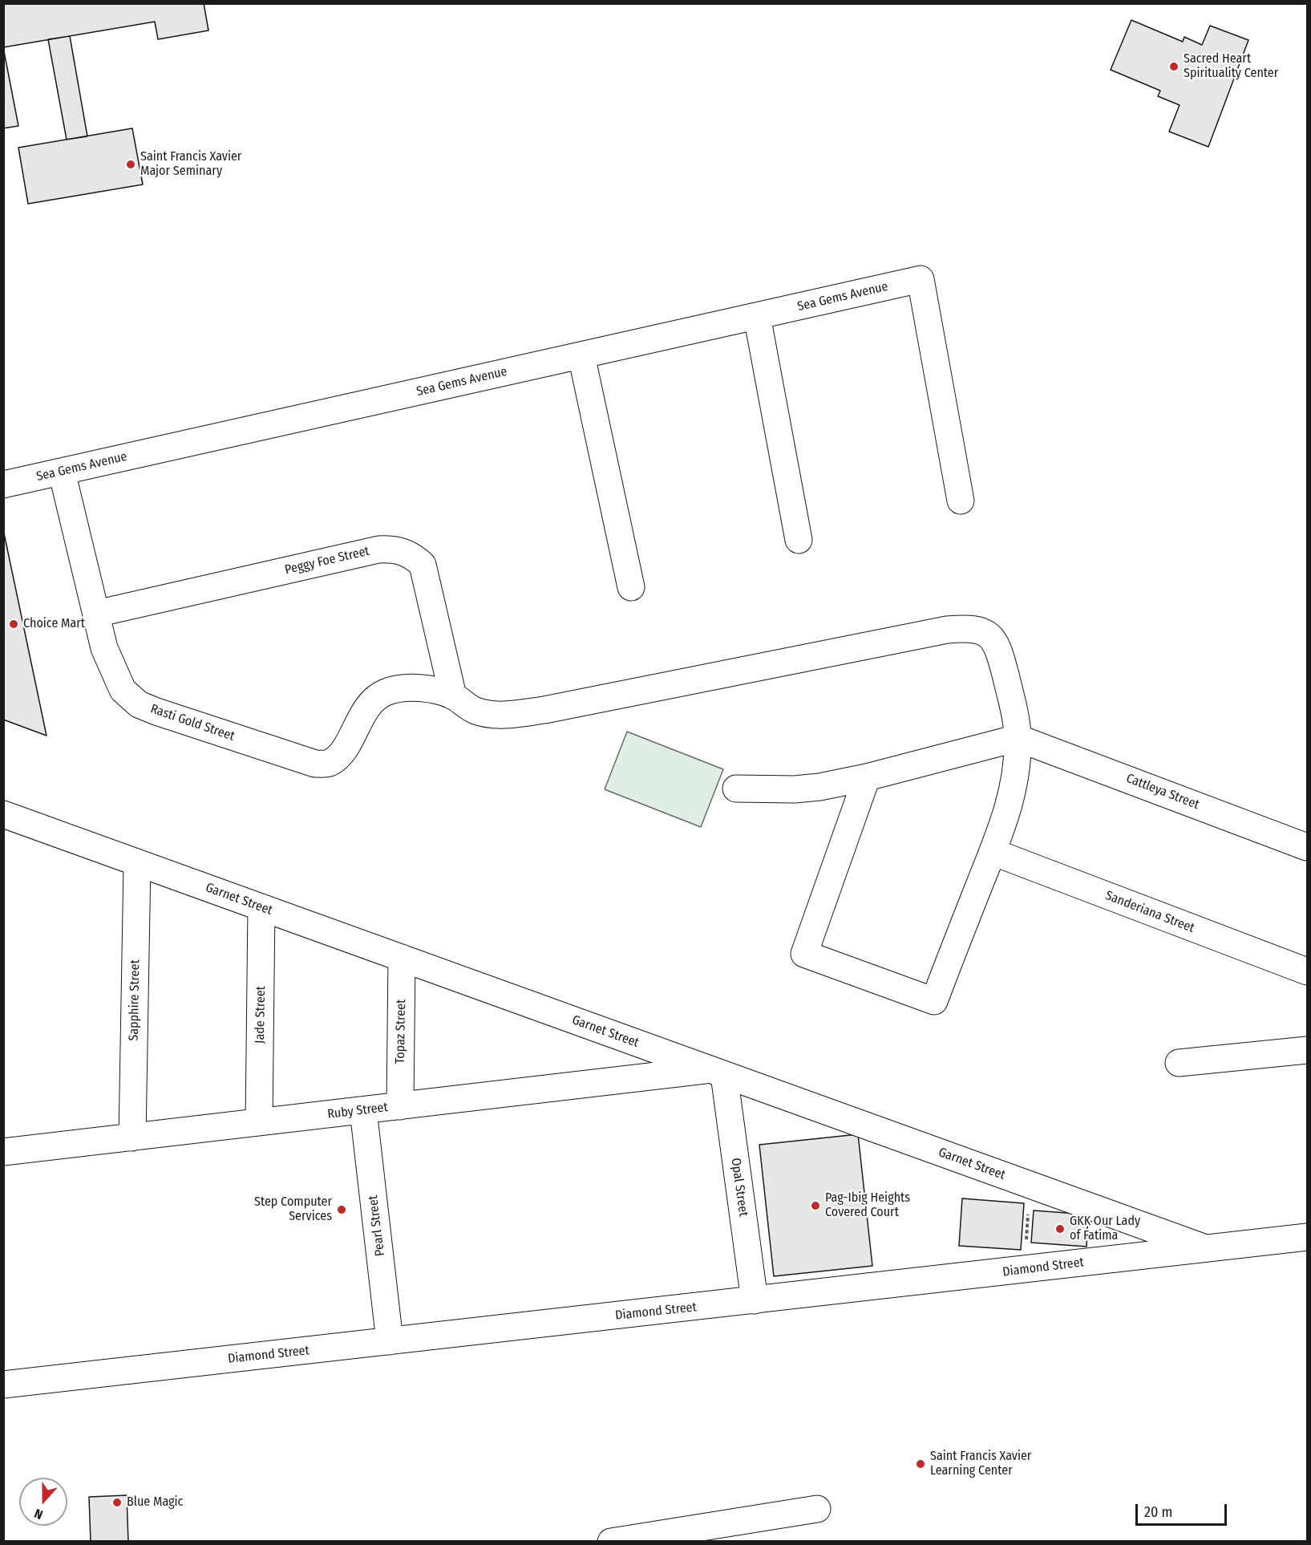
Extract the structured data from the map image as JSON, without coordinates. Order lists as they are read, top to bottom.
{
  "streets": {
    "street": [
      "Sea Gems Avenue",
      "Peggy Foe Street",
      "Rasti Gold Street",
      "Cattleya Street",
      "Garnet Street",
      "Sanderiana Street",
      "Sapphire Street",
      "Jade Street",
      "Topaz Street",
      "Ruby Street",
      "Opal Street",
      "Pearl Street",
      "Diamond Street"
    ]
  },
  "crossings": [
    ["Sea Gems Avenue", "Rasti Gold Street"],
    ["Peggy Foe Street", "Rasti Gold Street"],
    ["Rasti Gold Street", "Cattleya Street"],
    ["Rasti Gold Street", "Sanderiana Street"],
    ["Garnet Street", "Sapphire Street"],
    ["Garnet Street", "Jade Street"],
    ["Garnet Street", "Topaz Street"],
    ["Garnet Street", "Ruby Street"],
    ["Garnet Street", "Opal Street"],
    ["Garnet Street", "Diamond Street"],
    ["Sapphire Street", "Ruby Street"],
    ["Jade Street", "Ruby Street"],
    ["Topaz Street", "Ruby Street"],
    ["Ruby Street", "Opal Street"],
    ["Ruby Street", "Pearl Street"],
    ["Opal Street", "Diamond Street"],
    ["Pearl Street", "Diamond Street"]
  ],
  "places": [
    "Sacred Heart Spirituality Center",
    "Saint Francis Xavier Major Seminary",
    "Choice Mart",
    "Pag-Ibig Heights Covered Court",
    "Step Computer Services",
    "GKK Our Lady of Fatima",
    "Saint Francis Xavier Learning Center",
    "Blue Magic"
  ],
  "scale_bar": "20 m",
  "north": "bottom"
}
